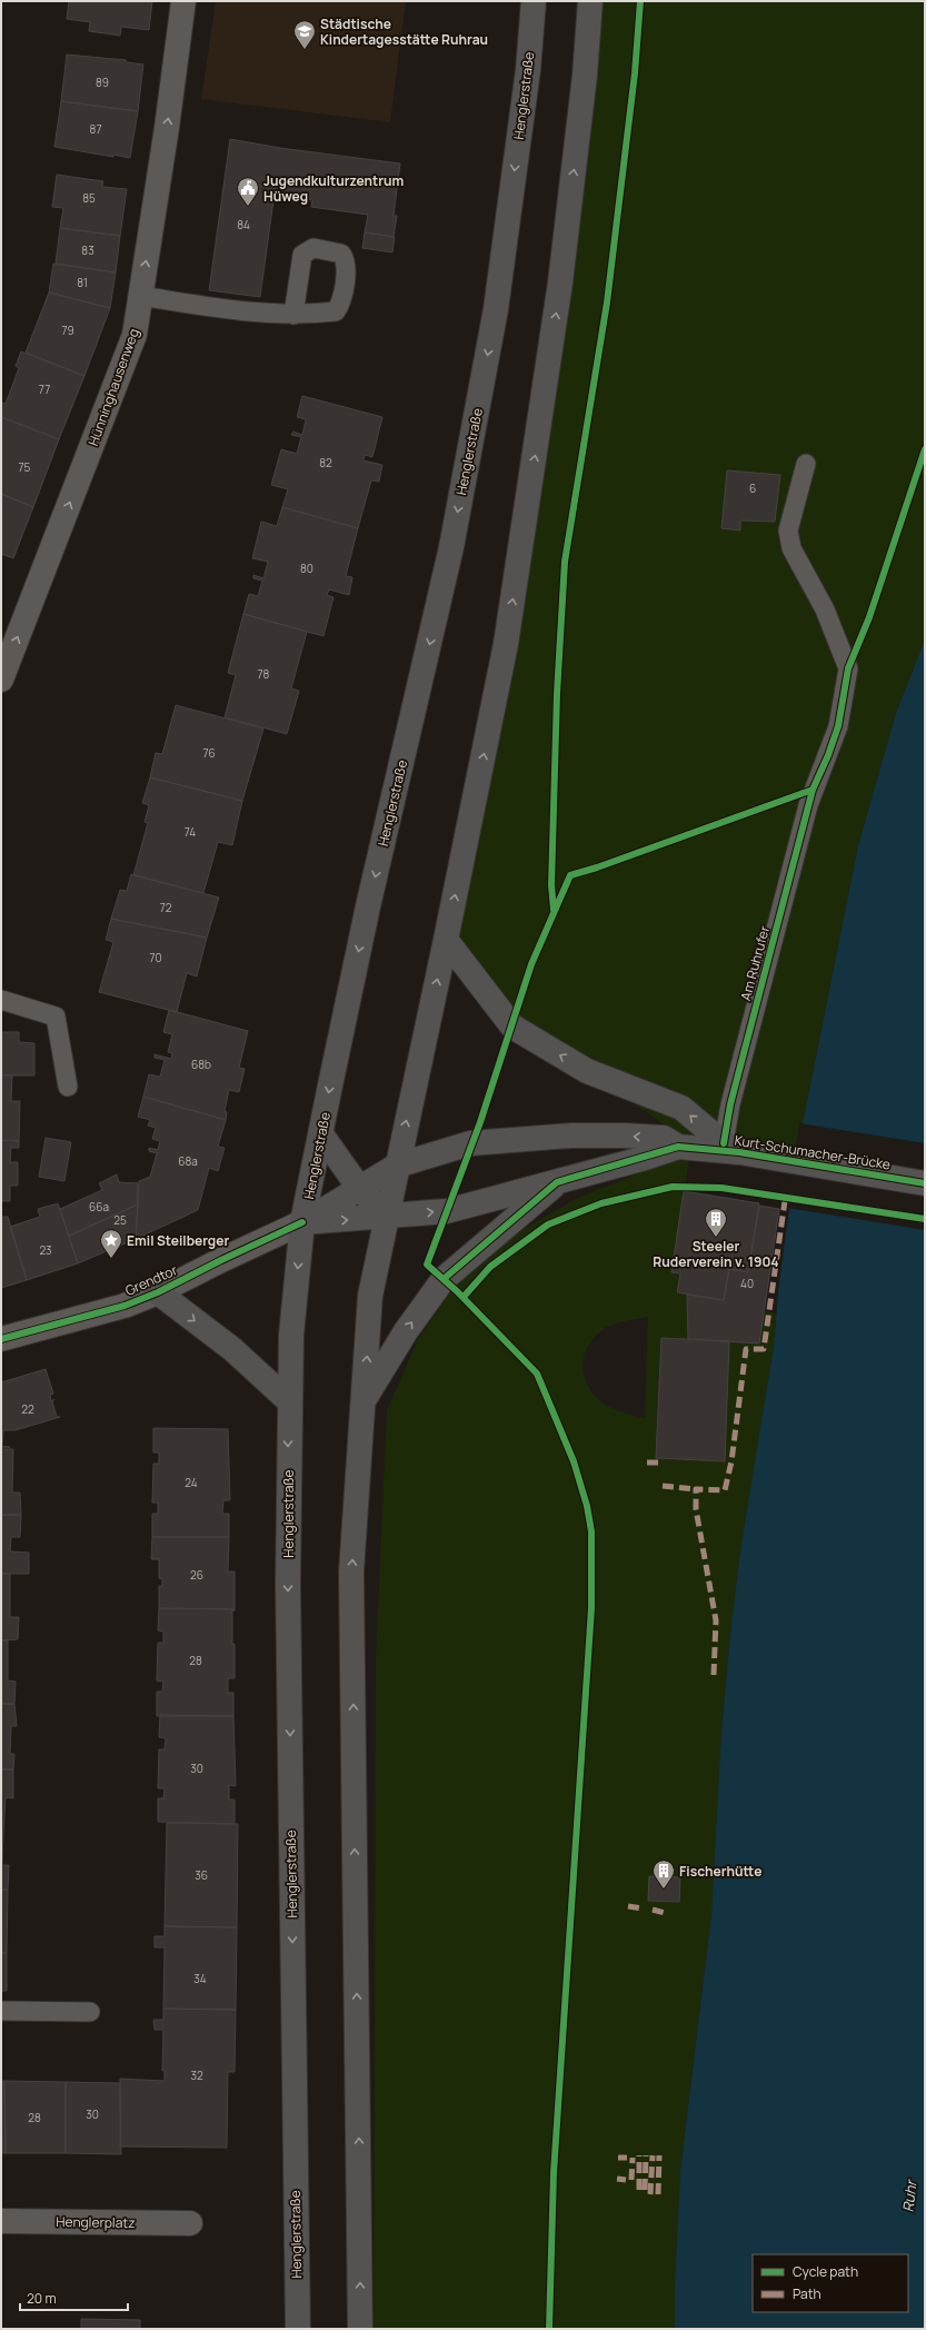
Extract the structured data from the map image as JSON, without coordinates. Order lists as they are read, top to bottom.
{
  "streets": {
    "main road": ["Henglerstraße", "Kurt-Schumacher-Brücke"],
    "street": ["Hünninghausenweg", "Grendtor", "Henglerplatz"],
    "lane": ["Am Ruhrufer"]
  },
  "crossings": [
    ["Henglerstraße", "Kurt-Schumacher-Brücke"],
    ["Henglerstraße", "Grendtor"],
    ["Am Ruhrufer", "Kurt-Schumacher-Brücke"],
    ["Kurt-Schumacher-Brücke", "Grendtor"]
  ],
  "one_way": ["Hünninghausenweg"],
  "water": ["Ruhr"],
  "places": {
    "school or university": ["Städtische Kindertagesstätte Ruhrau"],
    "public building": ["Jugendkulturzentrum Hüweg"],
    "building": ["Steeler Ruderverein v. 1904", "Fischerhütte"],
    "place": ["Emil Steilberger"]
  },
  "house_numbers": [
    "89",
    "87",
    "85",
    "84",
    "83",
    "81",
    "79",
    "77",
    "82",
    "75",
    "6",
    "80",
    "78",
    "76",
    "74",
    "72",
    "70",
    "68b",
    "68a",
    "66a",
    "25",
    "23",
    "40",
    "22",
    "24",
    "26",
    "28",
    "30",
    "36",
    "34",
    "32",
    "30",
    "28"
  ],
  "legend": ["Cycle path", "Path"],
  "scale_bar": "20 m"
}
